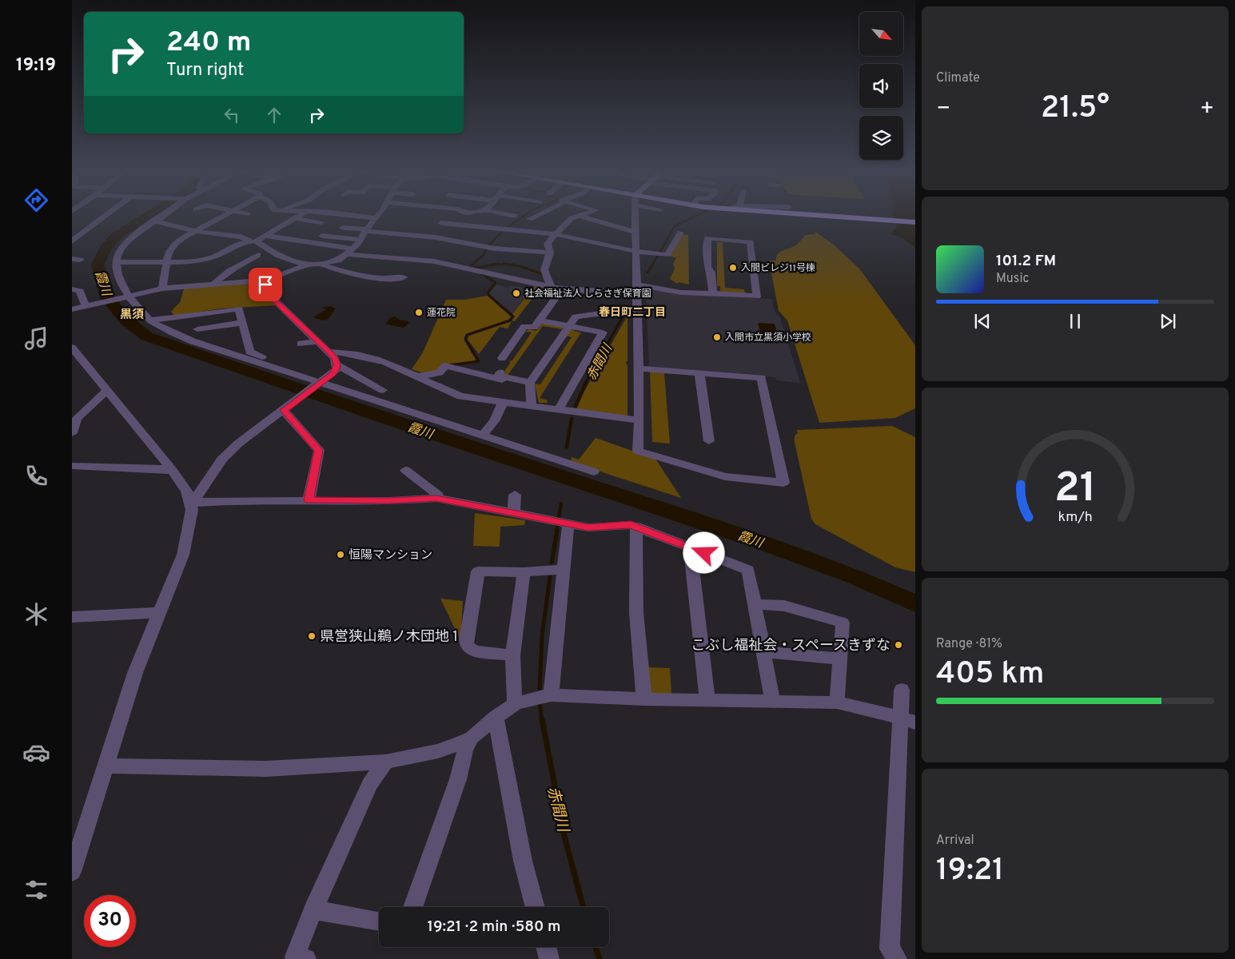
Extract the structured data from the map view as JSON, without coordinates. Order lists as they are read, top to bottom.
{
  "districts": ["春日町二丁目", "黒須"],
  "water": ["霞川", "赤間川"],
  "places": [
    "入間ビレジ11号棟",
    "社会福祉法人 しらさぎ保育園",
    "蓮花院",
    "入間市立黒須小学校",
    "恒陽マンション",
    "県営狭山鵜ノ木団地 1",
    "こぶし福祉会・スペースきずな"
  ],
  "north": "bottom right",
  "page": {
    "tabs": "19:19",
    "tile": [
      "Climate",
      ["Range · 81%", "405 km"],
      ["Arrival", "19:21"]
    ],
    "turn": ["240 m", "Turn right"],
    "heat": ["−", "21.5°", "+"],
    "song": ["101.2 FM", "Music"],
    "limit": "30",
    "trip": "19:21 · 2 min · 580 m",
    "gauge": ["21", "km/h"]
  }
}
